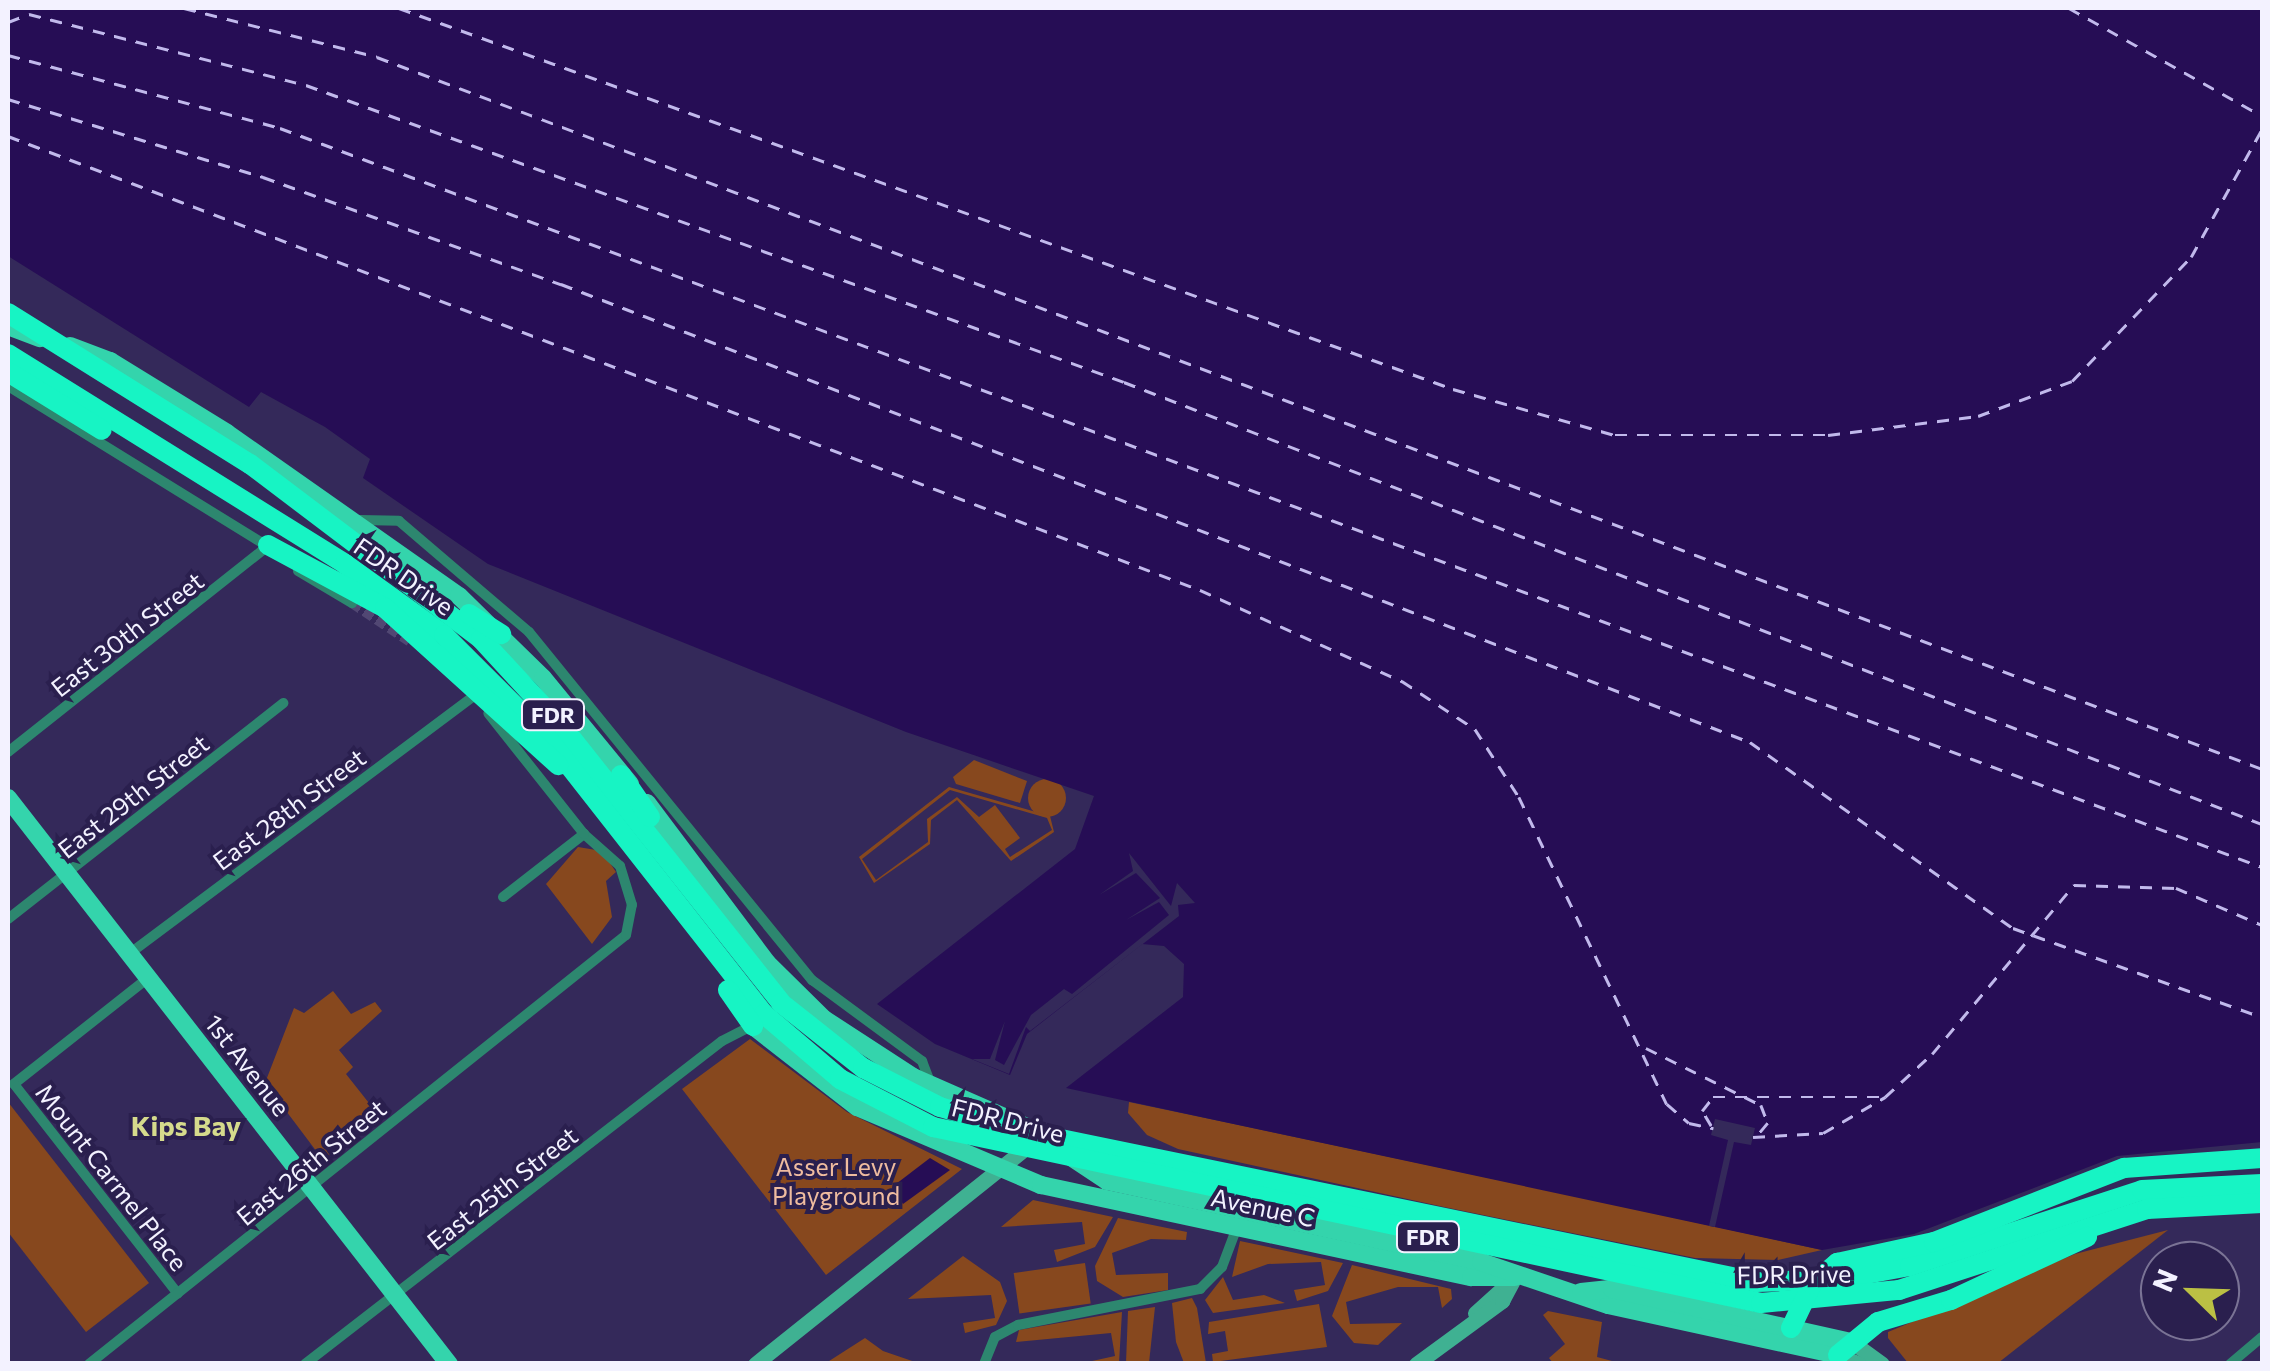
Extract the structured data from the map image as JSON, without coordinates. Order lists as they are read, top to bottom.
{
  "streets": {
    "highway": ["FDR Drive", "FDR"],
    "main road": ["1st Avenue", "Avenue C"],
    "street": [
      "East 30th Street",
      "East 29th Street",
      "East 28th Street",
      "East 26th Street",
      "Mount Carmel Place",
      "East 25th Street"
    ]
  },
  "crossings": [
    ["FDR Drive", "East 30th Street"],
    ["FDR Drive", "East 25th Street"],
    ["FDR Drive", "Avenue C"],
    ["East 29th Street", "1st Avenue"],
    ["East 28th Street", "1st Avenue"],
    ["1st Avenue", "East 26th Street"],
    ["1st Avenue", "Mount Carmel Place"],
    ["1st Avenue", "East 25th Street"],
    ["East 26th Street", "Mount Carmel Place"]
  ],
  "districts": ["Kips Bay"],
  "parks": ["Asser Levy Playground"],
  "north": "top left"
}
